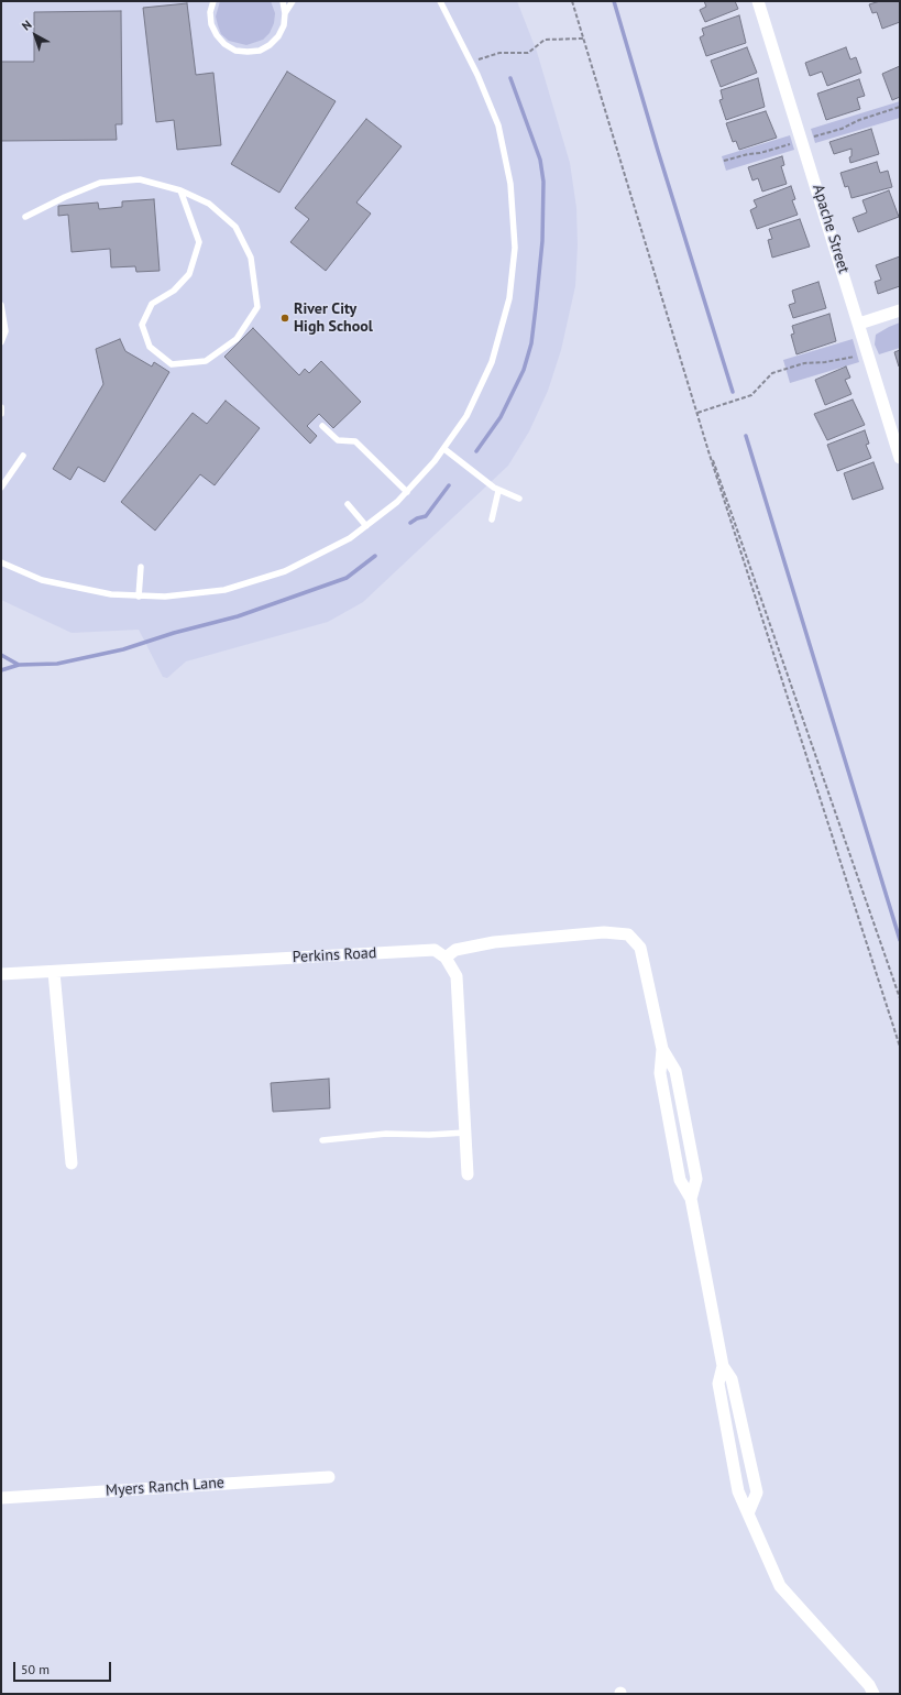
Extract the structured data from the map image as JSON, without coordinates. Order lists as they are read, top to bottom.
{
  "streets": {
    "street": ["Apache Street", "Perkins Road", "Myers Ranch Lane"]
  },
  "places": ["River City High School"],
  "scale_bar": "50 m",
  "north": "top left"
}
